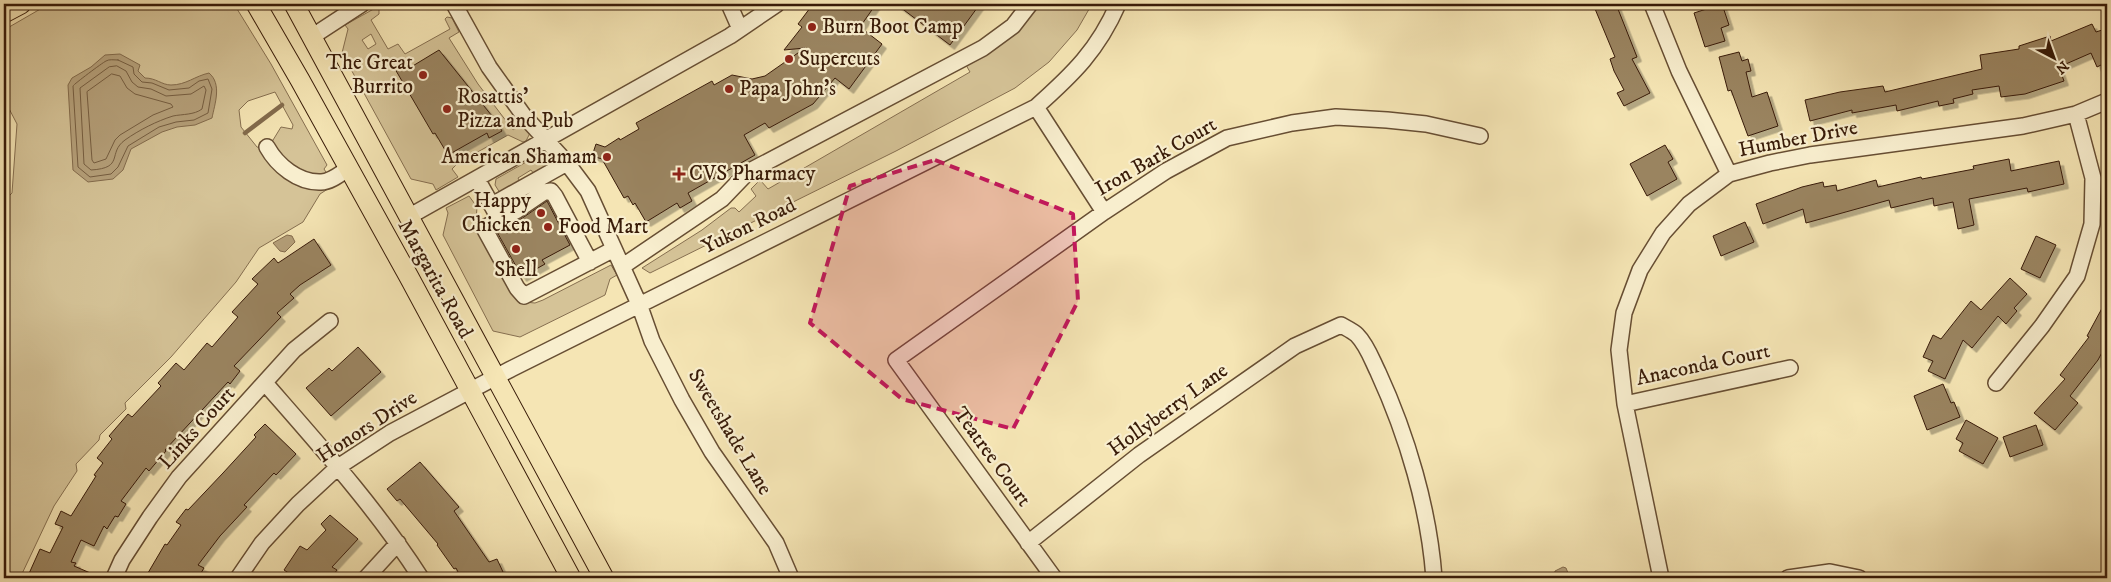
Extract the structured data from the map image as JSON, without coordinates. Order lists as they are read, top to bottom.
{
  "streets": {
    "main road": ["Margarita Road"],
    "street": [
      "Humber Drive",
      "Iron Bark Court",
      "Yukon Road",
      "Anaconda Court",
      "Hollyberry Lane",
      "Honors Drive",
      "Links Court",
      "Sweetshade Lane",
      "Teatree Court"
    ]
  },
  "crossings": [
    ["Humber Drive", "Anaconda Court"],
    ["Iron Bark Court", "Teatree Court"],
    ["Yukon Road", "Margarita Road"],
    ["Yukon Road", "Honors Drive"],
    ["Yukon Road", "Sweetshade Lane"],
    ["Margarita Road", "Honors Drive"],
    ["Hollyberry Lane", "Teatree Court"]
  ],
  "places": {
    "other": [
      "Burn Boot Camp",
      "Supercuts",
      "The Great Burrito",
      "Papa John's",
      "Rosattis' Pizza and Pub",
      "American Shamam",
      "Happy Chicken",
      "Food Mart",
      "Shell"
    ],
    "health": ["CVS Pharmacy"]
  },
  "north": "bottom right"
}
